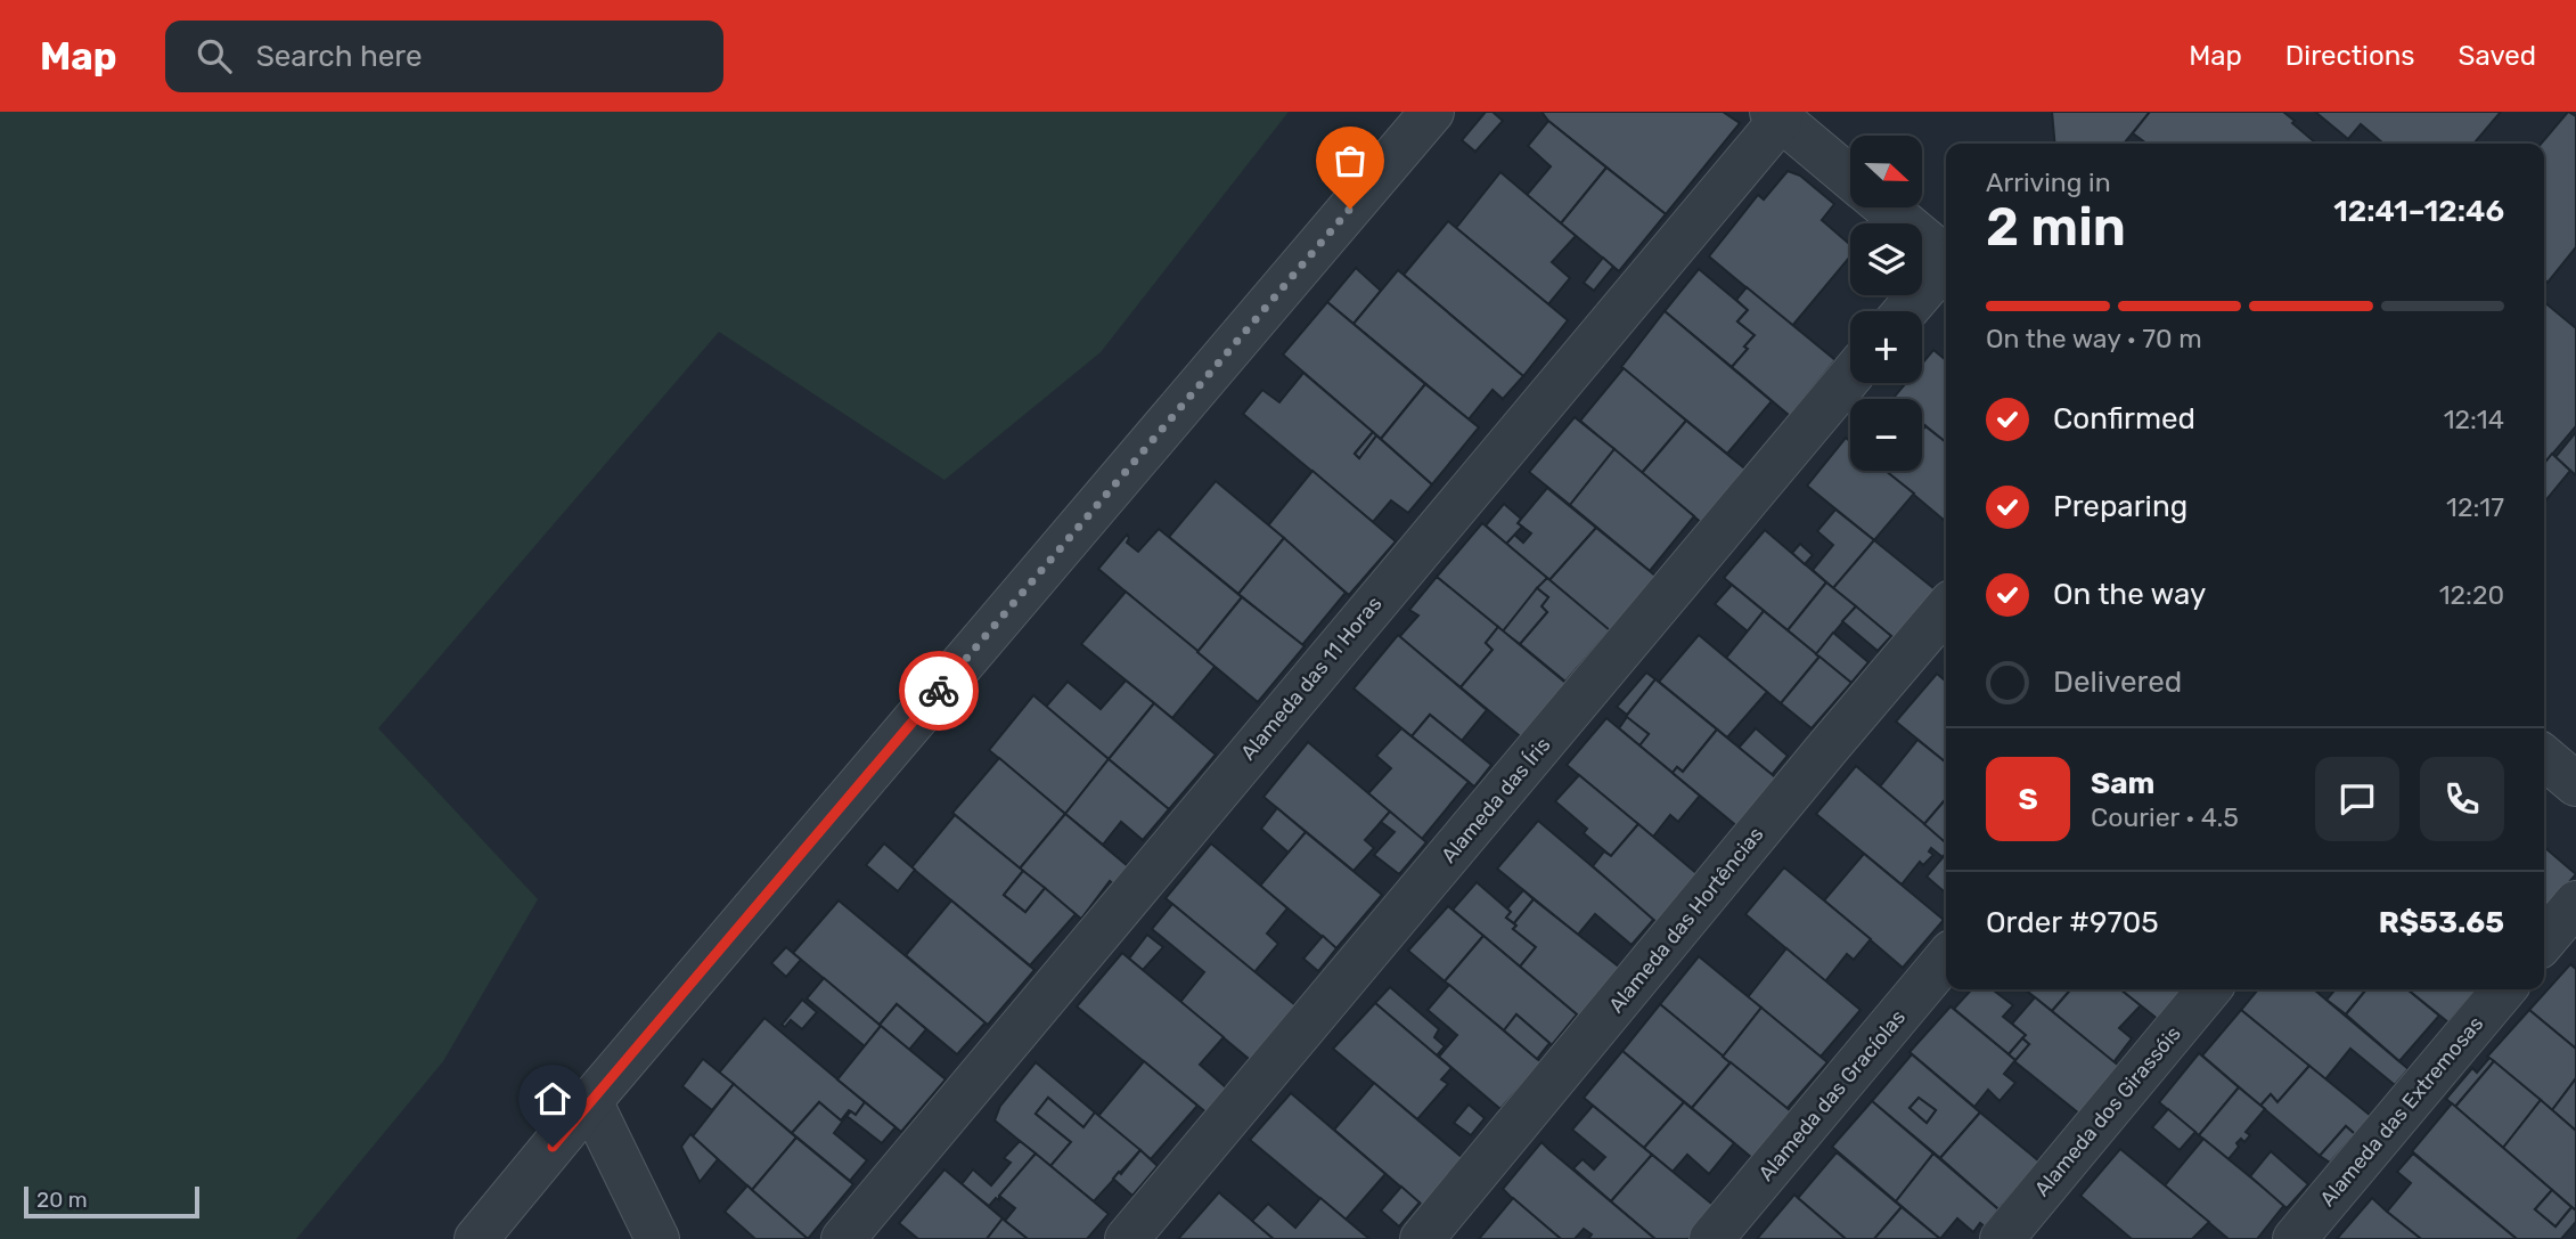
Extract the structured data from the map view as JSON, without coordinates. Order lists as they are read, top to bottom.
{
  "streets": {
    "street": [
      "Alameda das 11 Horas",
      "Alameda das Íris",
      "Alameda das Hortências",
      "Alameda das Gracíolas",
      "Alameda dos Girassóis",
      "Alameda das Extremosas"
    ]
  },
  "scale_bar": "20 m",
  "north": "right",
  "page": {
    "header": "Map",
    "search": "Search here",
    "nav": ["Map", "Directions", "Saved"],
    "map_buttons": ["+", "−"],
    "heading": ["2 min", "Arriving in", "12:41–12:46"],
    "panel": [
      "Sam",
      "Courier · 4.5",
      "Order #9705",
      "R$53.65"
    ],
    "bar": "On the way · 70 m",
    "list": [
      ["Confirmed", "12:14"],
      ["Preparing", "12:17"],
      ["On the way", "12:20"],
      "Delivered"
    ],
    "round": "S",
    "scale": "20 m"
  }
}
